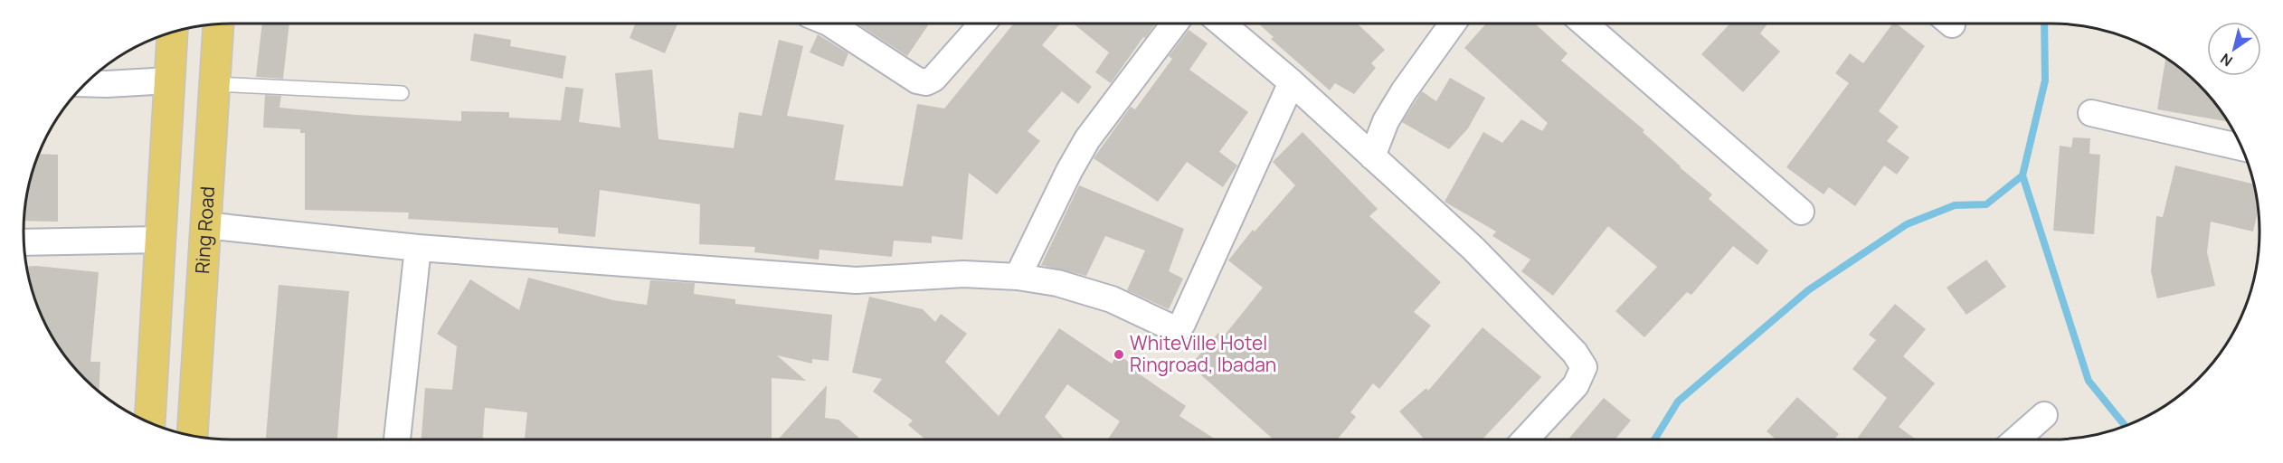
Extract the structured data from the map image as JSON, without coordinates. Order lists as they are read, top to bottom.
{
  "streets": {
    "main road": ["Ring Road"]
  },
  "places": ["WhiteVille Hotel Ringroad, Ibadan"],
  "north": "bottom left"
}
